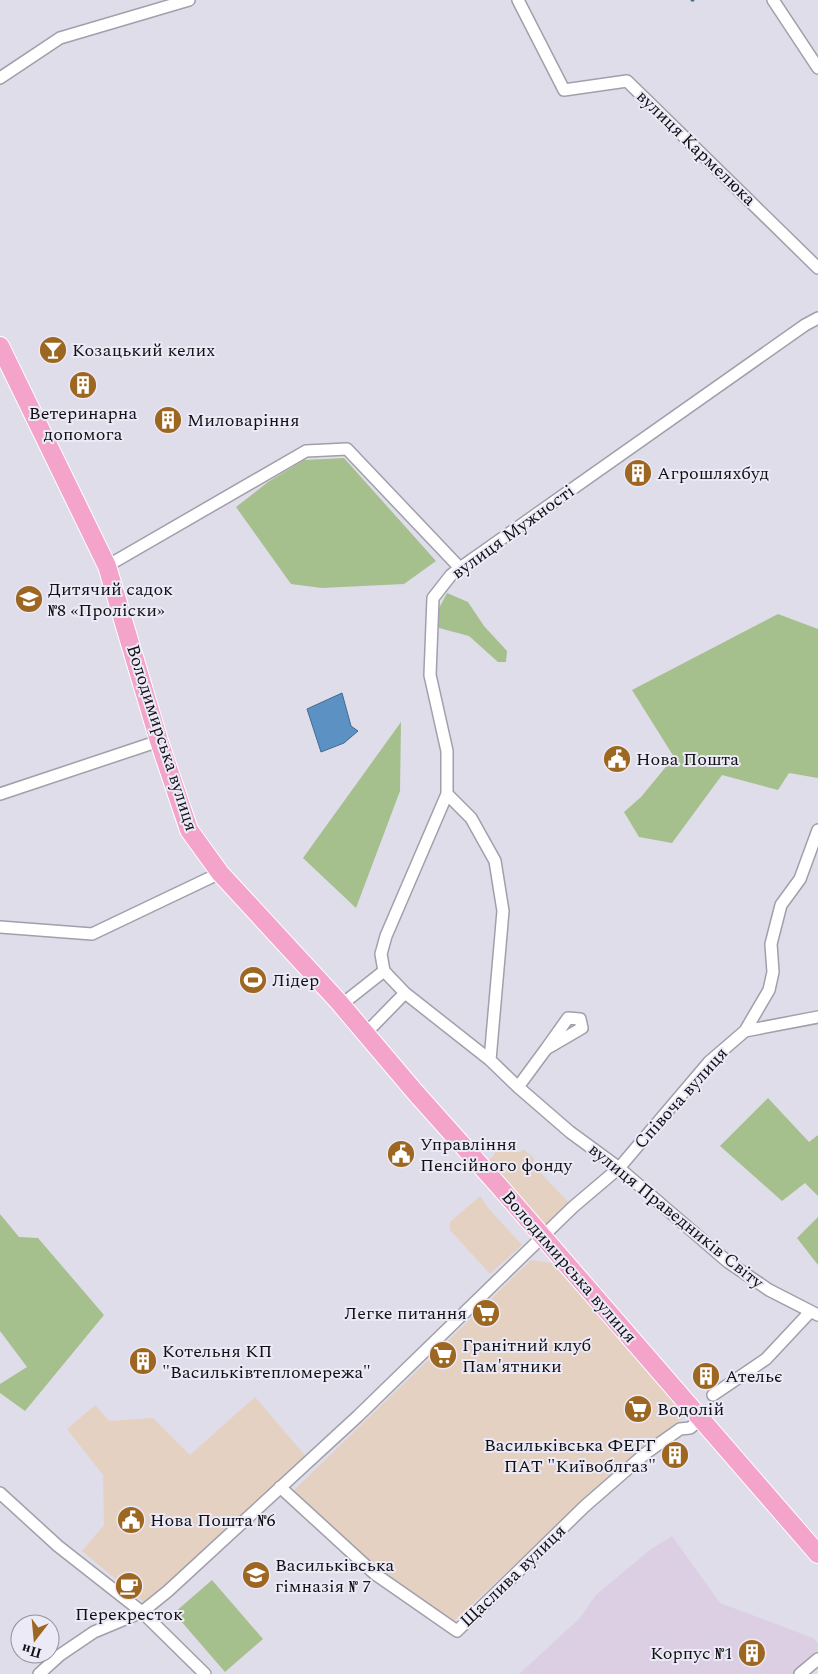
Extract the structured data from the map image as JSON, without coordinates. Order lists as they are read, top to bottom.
{
  "streets": {
    "main road": ["Володимирська вулиця"],
    "street": [
      "вулиця Кармелюка",
      "вулиця Мужності",
      "Співоча вулиця",
      "вулиця Праведників Світу",
      "Щаслива вулиця"
    ]
  },
  "crossings": [
    ["вулиця Мужності", "вулиця Праведників Світу"],
    ["Володимирська вулиця", "Співоча вулиця"],
    ["Володимирська вулиця", "Щаслива вулиця"],
    ["Співоча вулиця", "вулиця Праведників Світу"]
  ],
  "places": {
    "bar": ["Козацький келих"],
    "building": [
      "Ветеринарна допомога",
      "Миловаріння",
      "Агрошляхбуд",
      "Котельня КП \"Васильківтепломережа\"",
      "Ательє",
      "Васильківська ФЕГГ ПАТ \"Київоблгаз\"",
      "Корпус №1"
    ],
    "school or university": ["Дитячий садок №8 «Проліски»", "Васильківська гімназія № 7"],
    "public building": ["Нова Пошта", "Управління Пенсійного фонду", "Нова Пошта №6"],
    "sports": ["Лідер"],
    "supermarket": ["Легке питання", "Гранітний клуб Пам'ятники", "Водолій"],
    "cafe": ["Перекресток"]
  },
  "north": "bottom"
}
